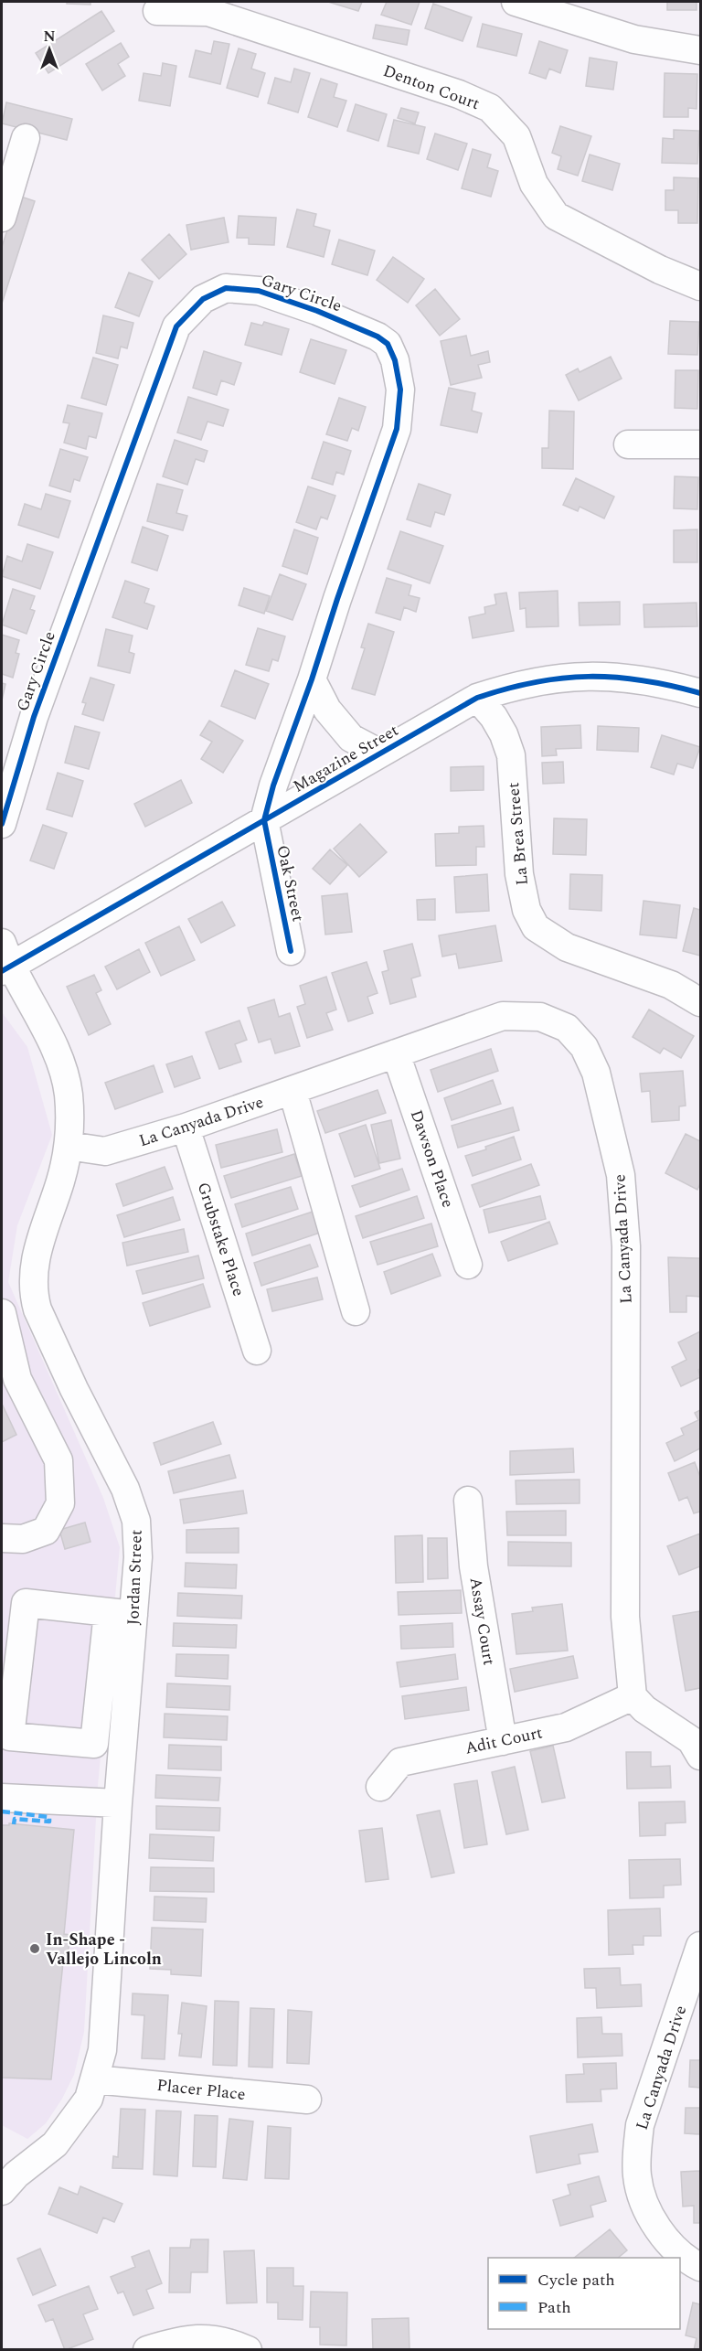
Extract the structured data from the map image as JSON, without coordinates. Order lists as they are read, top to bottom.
{
  "streets": {
    "street": [
      "Denton Court",
      "Gary Circle",
      "Magazine Street",
      "La Brea Street",
      "Oak Street",
      "La Canyada Drive",
      "Dawson Place",
      "Grubstake Place",
      "Jordan Street",
      "Assay Court",
      "Adit Court",
      "Placer Place"
    ]
  },
  "crossings": [
    ["Gary Circle", "Magazine Street"],
    ["Gary Circle", "Oak Street"],
    ["Magazine Street", "La Brea Street"],
    ["Magazine Street", "Oak Street"],
    ["Magazine Street", "Jordan Street"],
    ["La Canyada Drive", "Dawson Place"],
    ["La Canyada Drive", "Grubstake Place"],
    ["La Canyada Drive", "Jordan Street"],
    ["La Canyada Drive", "Adit Court"],
    ["Jordan Street", "Placer Place"],
    ["Assay Court", "Adit Court"]
  ],
  "places": ["In-Shape - Vallejo Lincoln"],
  "legend": ["Cycle path", "Path"],
  "north": "top"
}
